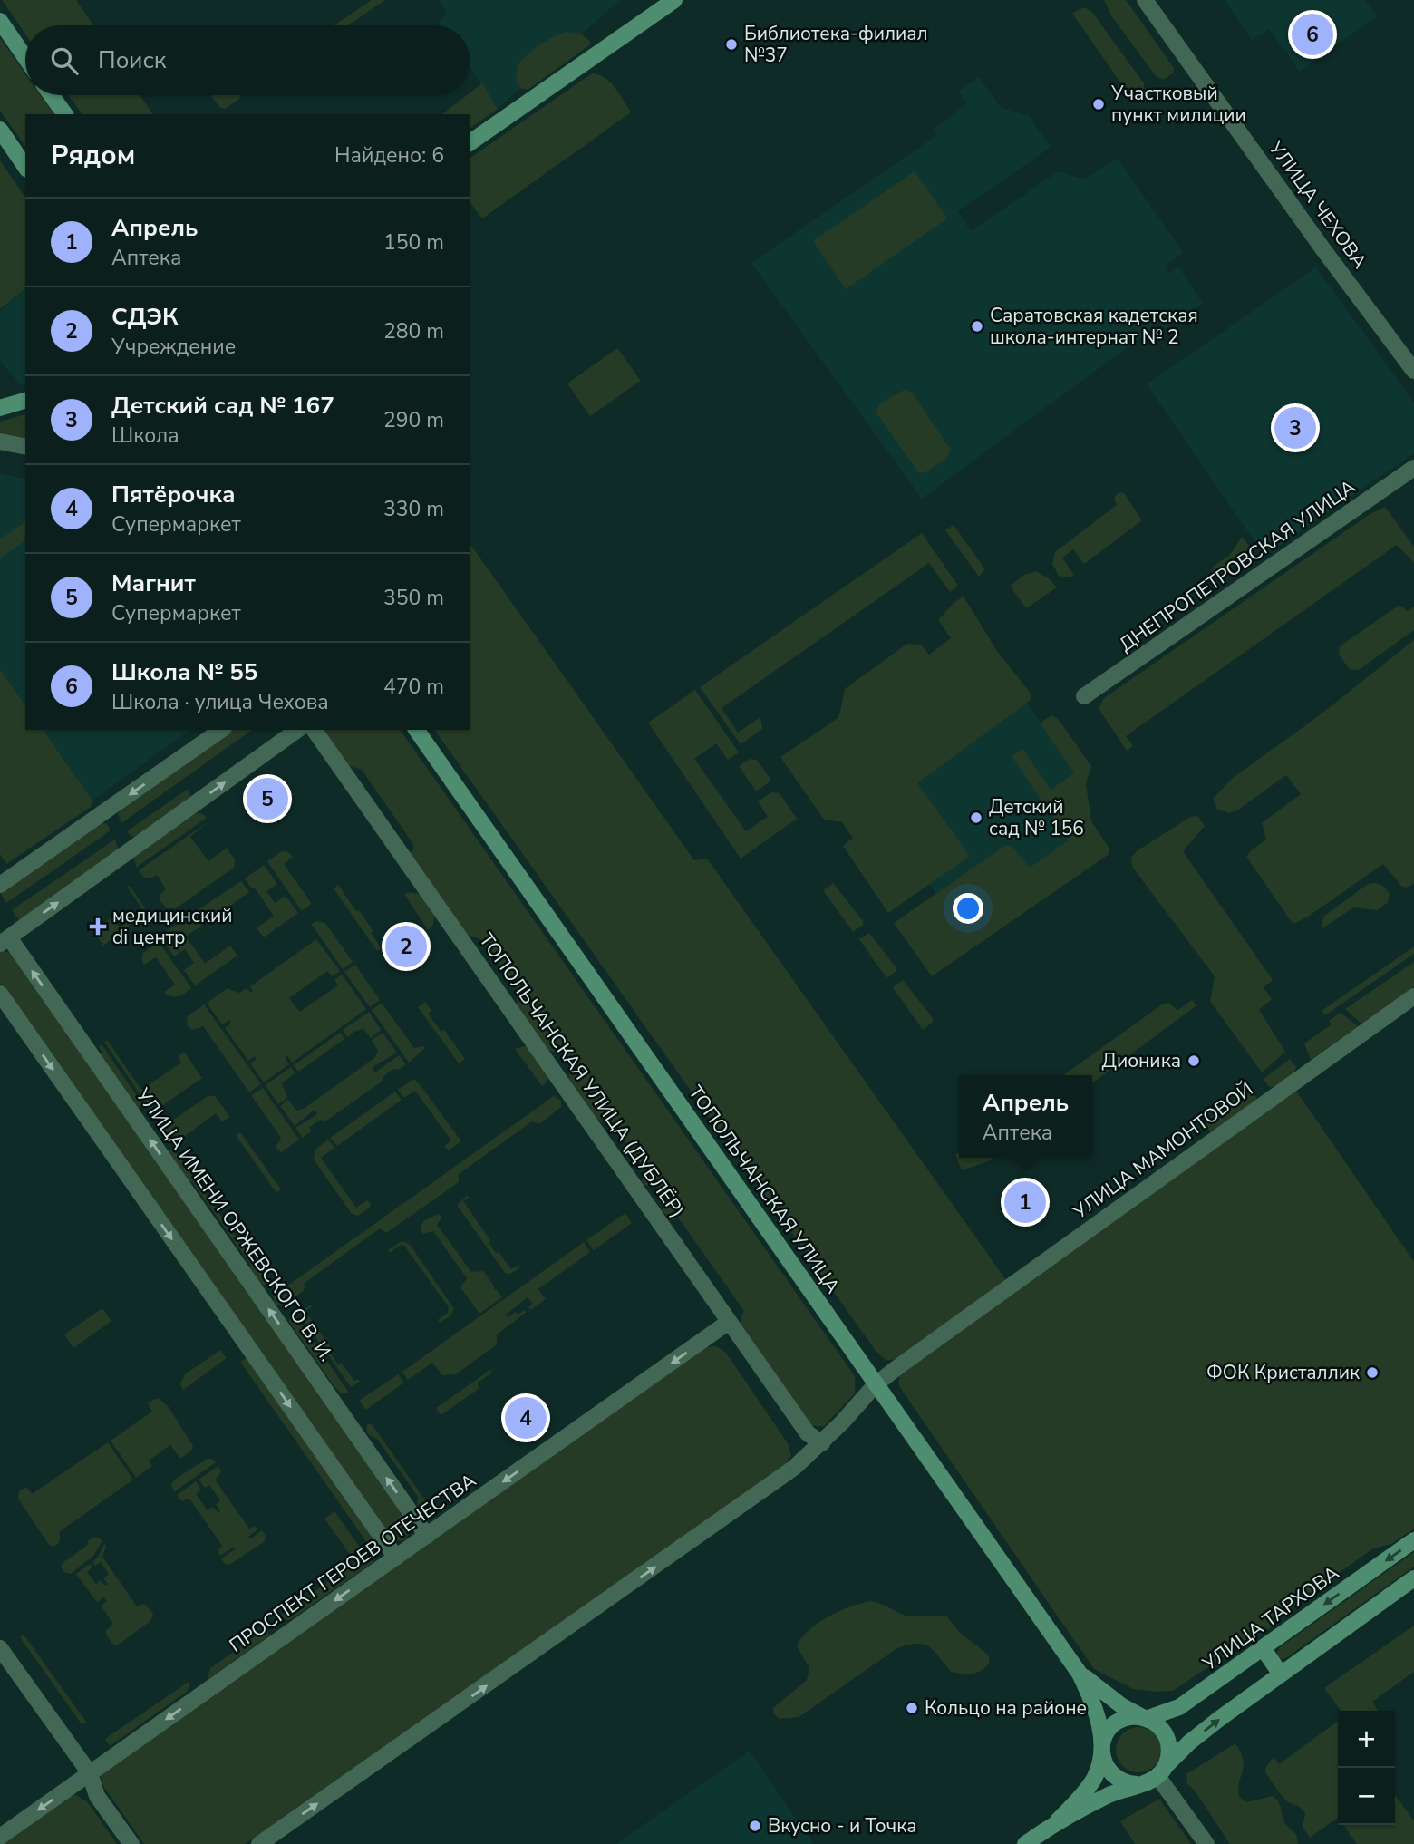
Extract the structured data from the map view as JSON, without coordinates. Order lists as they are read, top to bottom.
{
  "streets": {
    "main road": ["ТОПОЛЬЧАНСКАЯ УЛИЦА", "УЛИЦА ТАРХОВА"],
    "street": [
      "УЛИЦА ЧЕХОВА",
      "ДНЕПРОПЕТРОВСКАЯ УЛИЦА",
      "ТОПОЛЬЧАНСКАЯ УЛИЦА (ДУБЛЁР)",
      "УЛИЦА МАМОНТОВОЙ",
      "УЛИЦА ИМЕНИ ОРЖЕВСКОГО В. И.",
      "ПРОСПЕКТ ГЕРОЕВ ОТЕЧЕСТВА"
    ]
  },
  "crossings": [
    ["ТОПОЛЬЧАНСКАЯ УЛИЦА (ДУБЛЁР)", "ПРОСПЕКТ ГЕРОЕВ ОТЕЧЕСТВА"],
    ["УЛИЦА МАМОНТОВОЙ", "ТОПОЛЬЧАНСКАЯ УЛИЦА"],
    ["ТОПОЛЬЧАНСКАЯ УЛИЦА", "УЛИЦА ТАРХОВА"],
    ["УЛИЦА ИМЕНИ ОРЖЕВСКОГО В. И.", "ПРОСПЕКТ ГЕРОЕВ ОТЕЧЕСТВА"]
  ],
  "one_way": ["ПРОСПЕКТ ГЕРОЕВ ОТЕЧЕСТВА"],
  "places": {
    "other": [
      "Библиотека-филиал №37",
      "Участковый пункт милиции",
      "Саратовская кадетская школа-интернат № 2",
      "Детский сад № 156",
      "Дионика",
      "ФОК Кристаллик",
      "Кольцо на районе",
      "Вкусно - и Точка"
    ],
    "health": ["медицинский di центр"]
  },
  "page": {
    "pins": [
      "6",
      "3",
      "5",
      "2",
      "1",
      "4"
    ],
    "search": "Поиск",
    "heading": ["Рядом", "Найдено: 6"],
    "list": [
      {
        "mark": "1",
        "name": "Апрель",
        "note": "Аптека",
        "value": "150 m"
      },
      {
        "mark": "2",
        "name": "СДЭК",
        "note": "Учреждение",
        "value": "280 m"
      },
      {
        "mark": "3",
        "name": "Детский сад № 167",
        "note": "Школа",
        "value": "290 m"
      },
      {
        "mark": "4",
        "name": "Пятёрочка",
        "note": "Супермаркет",
        "value": "330 m"
      },
      {
        "mark": "5",
        "name": "Магнит",
        "note": "Супермаркет",
        "value": "350 m"
      },
      {
        "mark": "6",
        "name": "Школа № 55",
        "note": "Школа · улица Чехова",
        "value": "470 m"
      }
    ],
    "popup": ["Апрель", "Аптека"],
    "map_buttons": ["+", "−"]
  }
}
